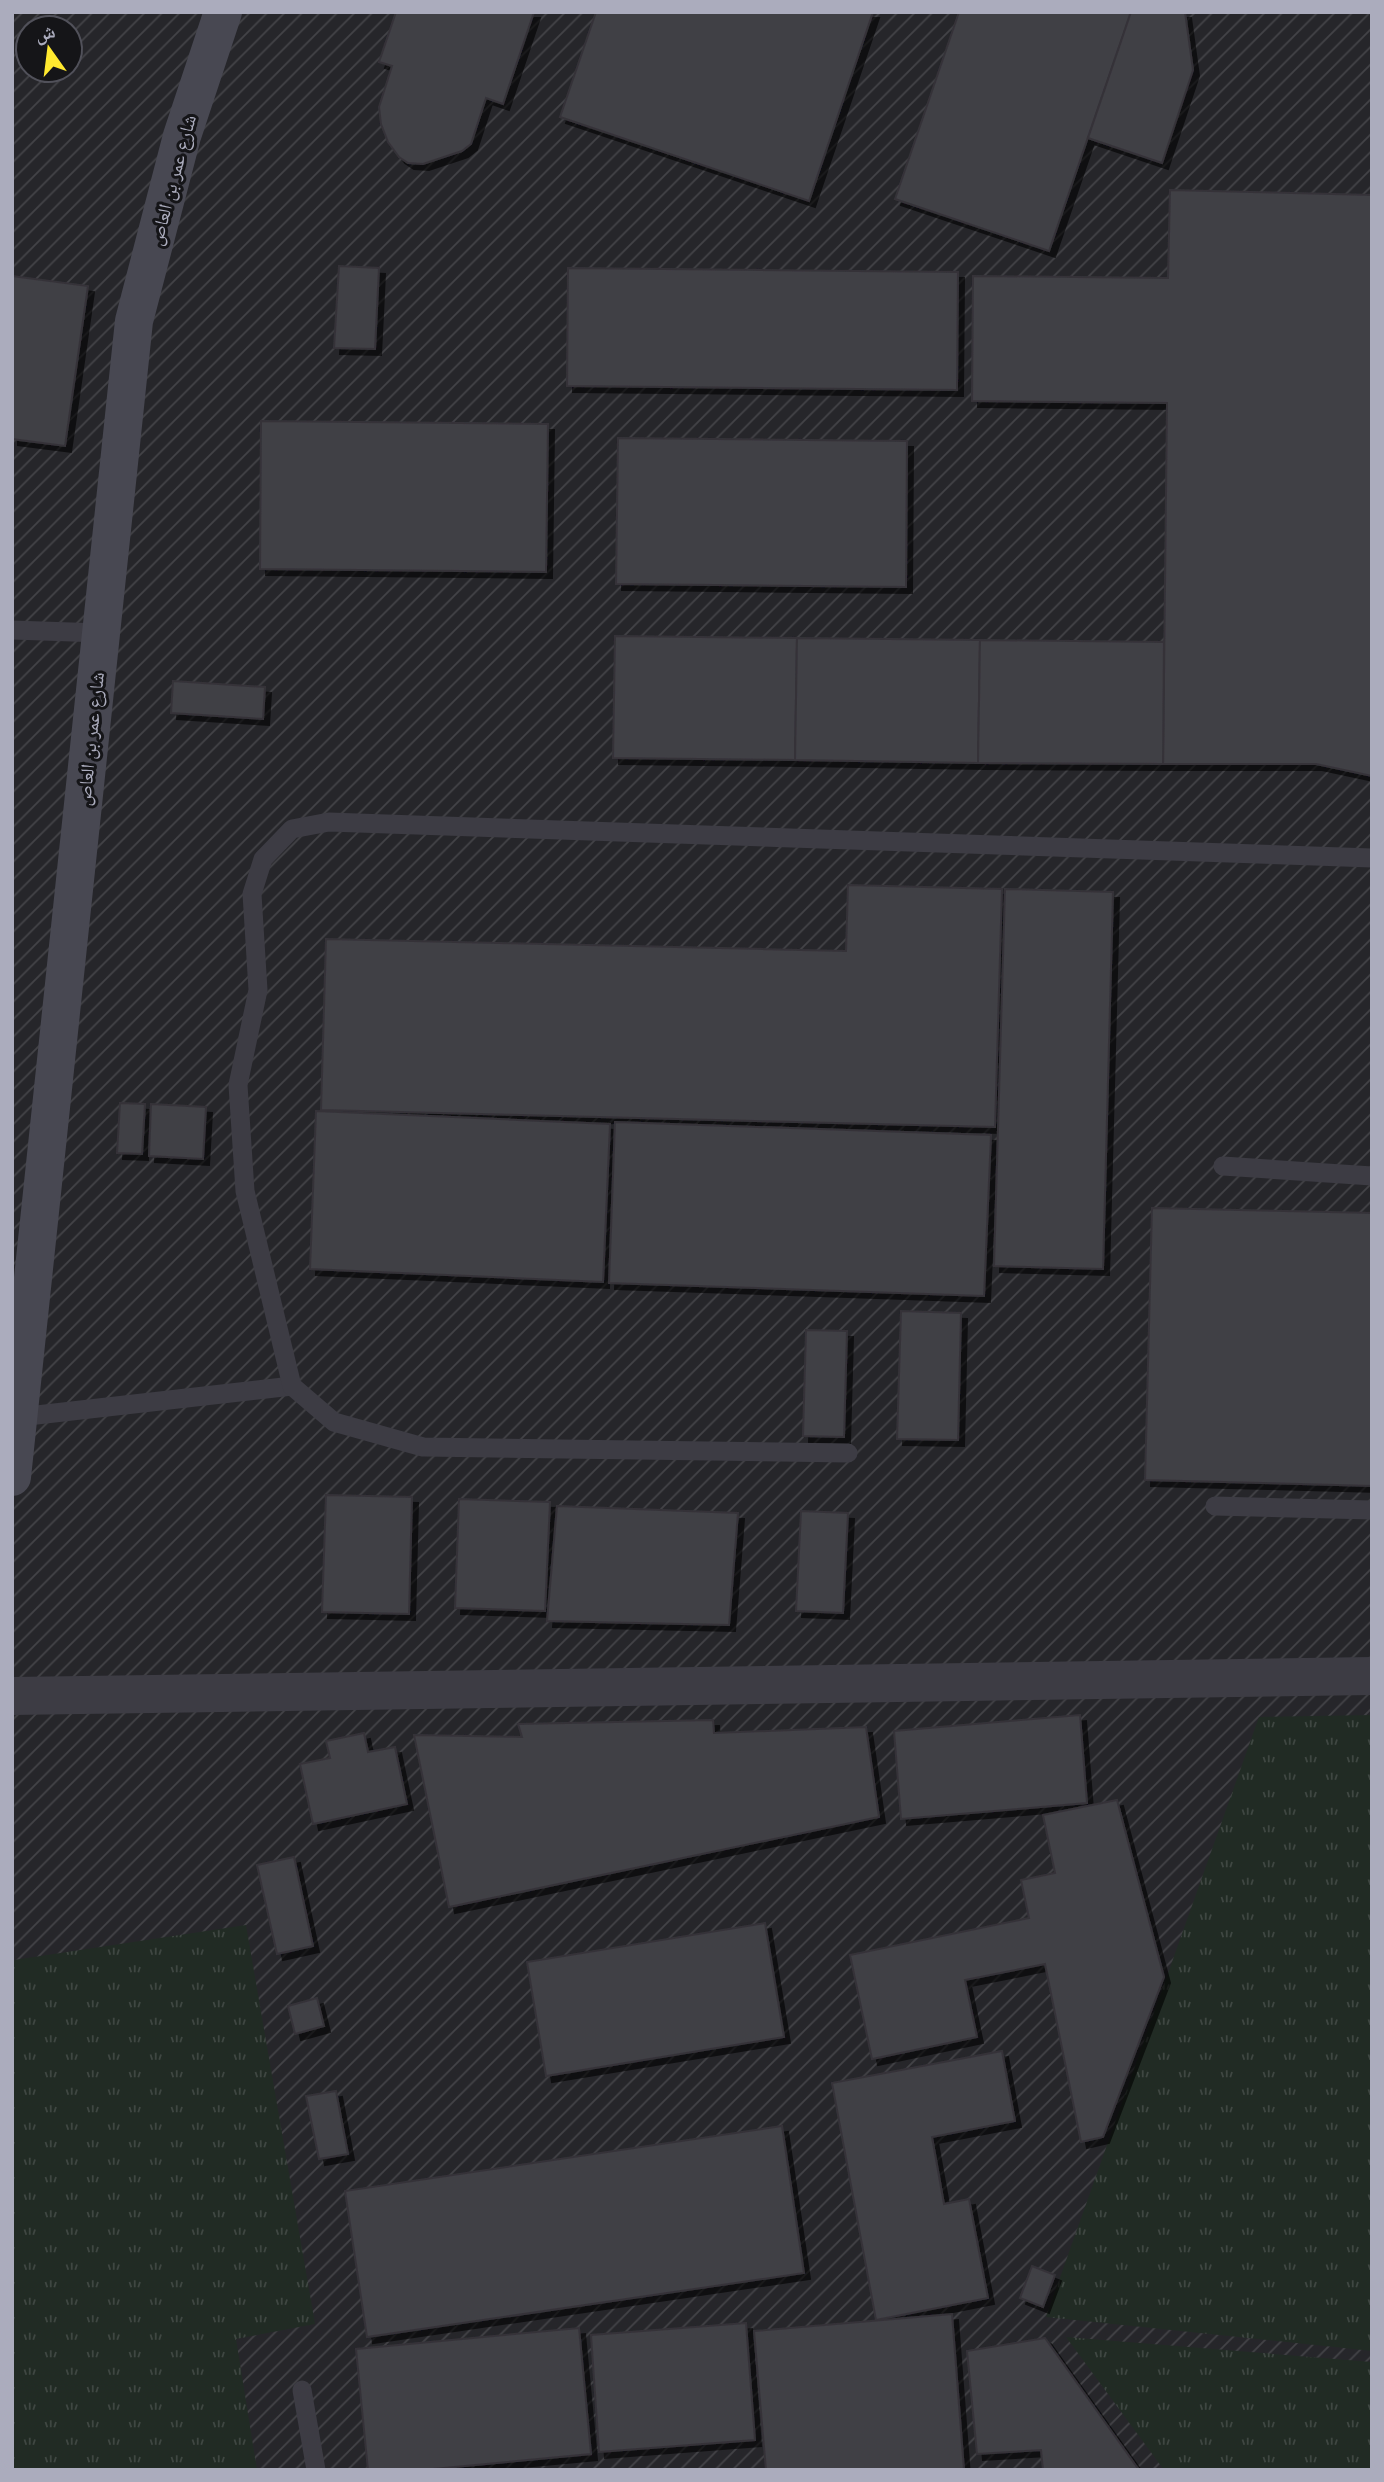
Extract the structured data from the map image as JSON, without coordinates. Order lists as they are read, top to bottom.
{
  "streets": {
    "street": ["شارع عمر بن العاص"]
  },
  "north": "top"
}
